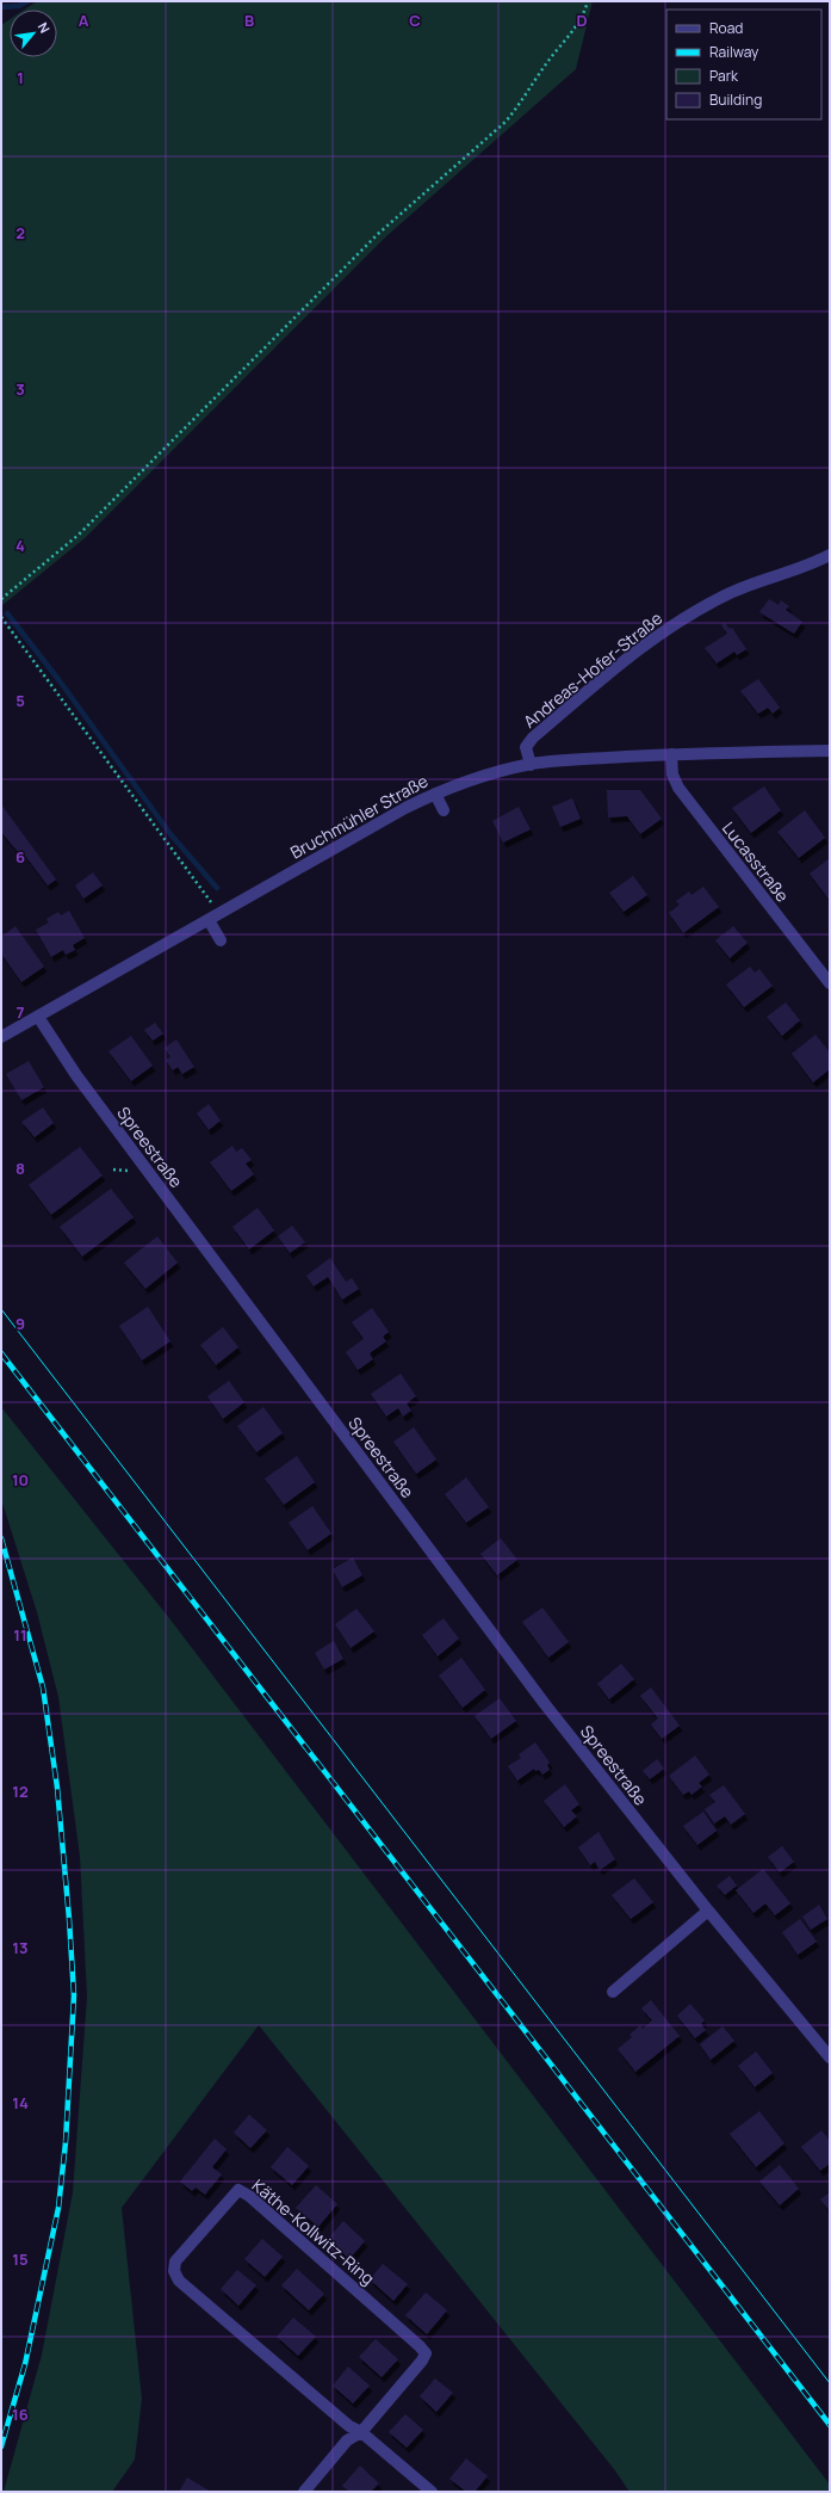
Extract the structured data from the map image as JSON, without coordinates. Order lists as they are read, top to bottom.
{
  "streets": {
    "street": [
      "Andreas-Hofer-Straße",
      "Bruchmühler Straße",
      "Lucasstraße",
      "Spreestraße",
      "Käthe-Kollwitz-Ring"
    ]
  },
  "crossings": [
    ["Andreas-Hofer-Straße", "Bruchmühler Straße"],
    ["Bruchmühler Straße", "Lucasstraße"],
    ["Bruchmühler Straße", "Spreestraße"]
  ],
  "legend": [
    "Road",
    "Railway",
    "Park",
    "Building"
  ],
  "north": "top right",
  "grid": {
    "columns": [
      "A",
      "B",
      "C",
      "D"
    ],
    "rows": [
      "1",
      "2",
      "3",
      "4",
      "5",
      "6",
      "7",
      "8",
      "9",
      "10",
      "11",
      "12",
      "13",
      "14",
      "15",
      "16"
    ]
  }
}
